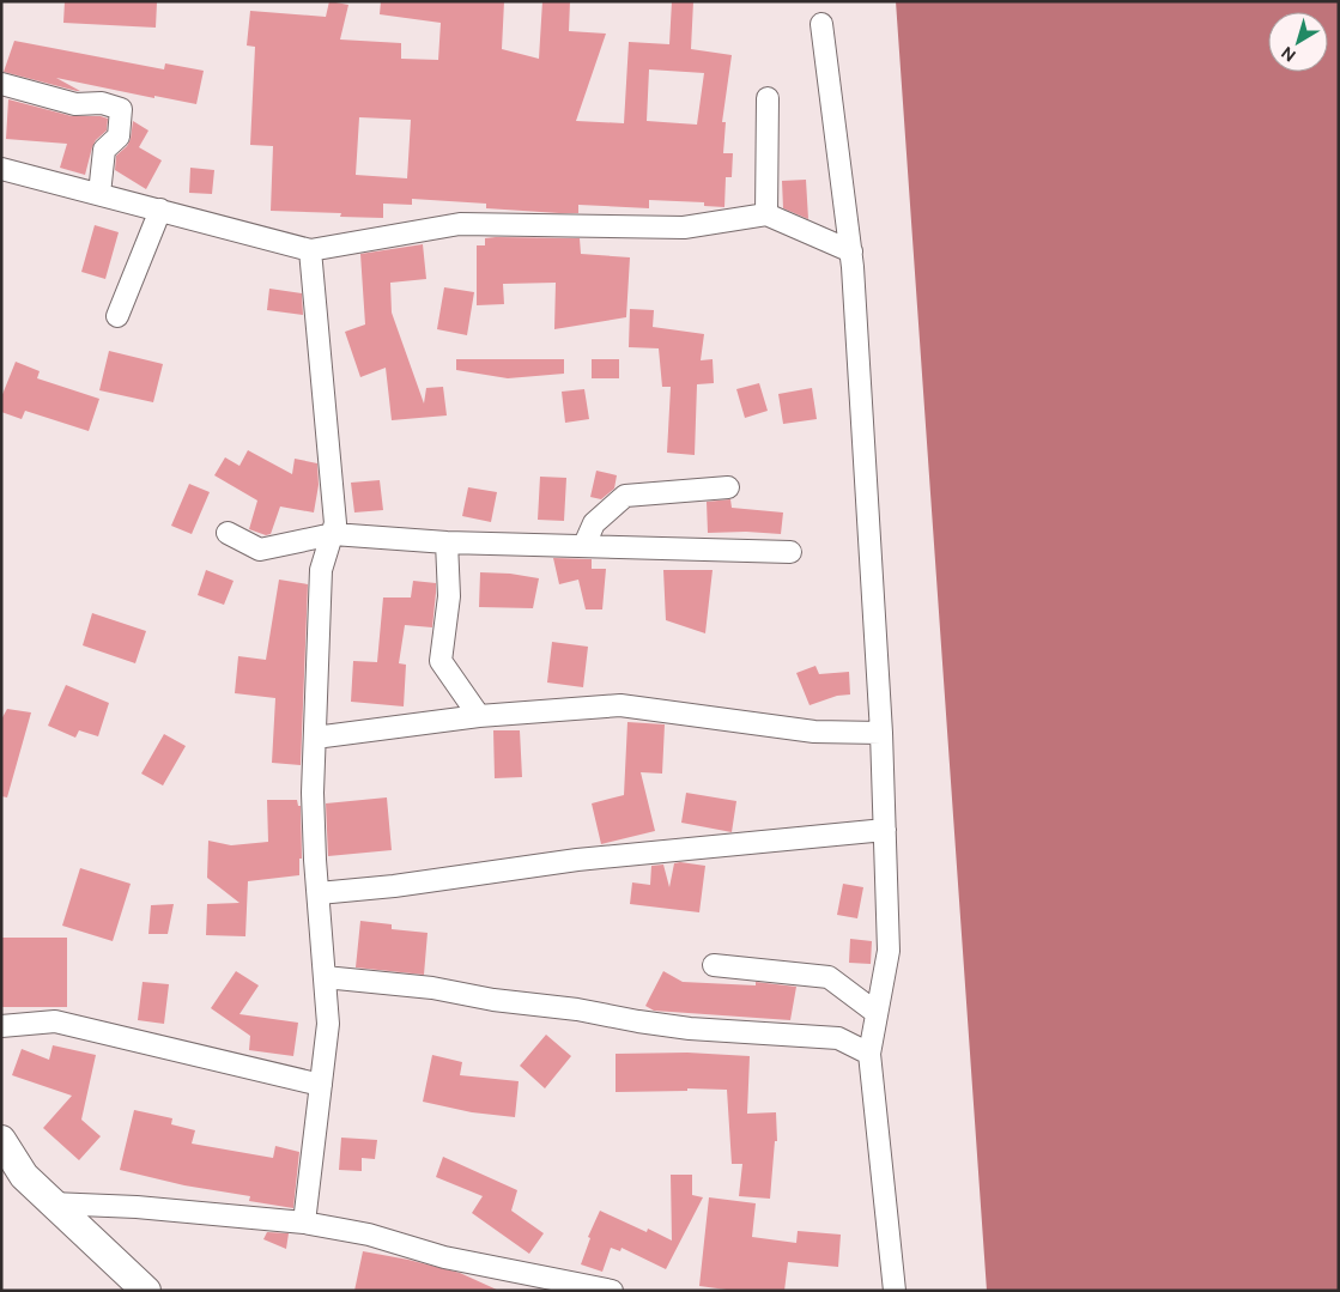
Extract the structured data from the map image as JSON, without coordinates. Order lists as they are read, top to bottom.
{
  "north": "bottom left"
}
